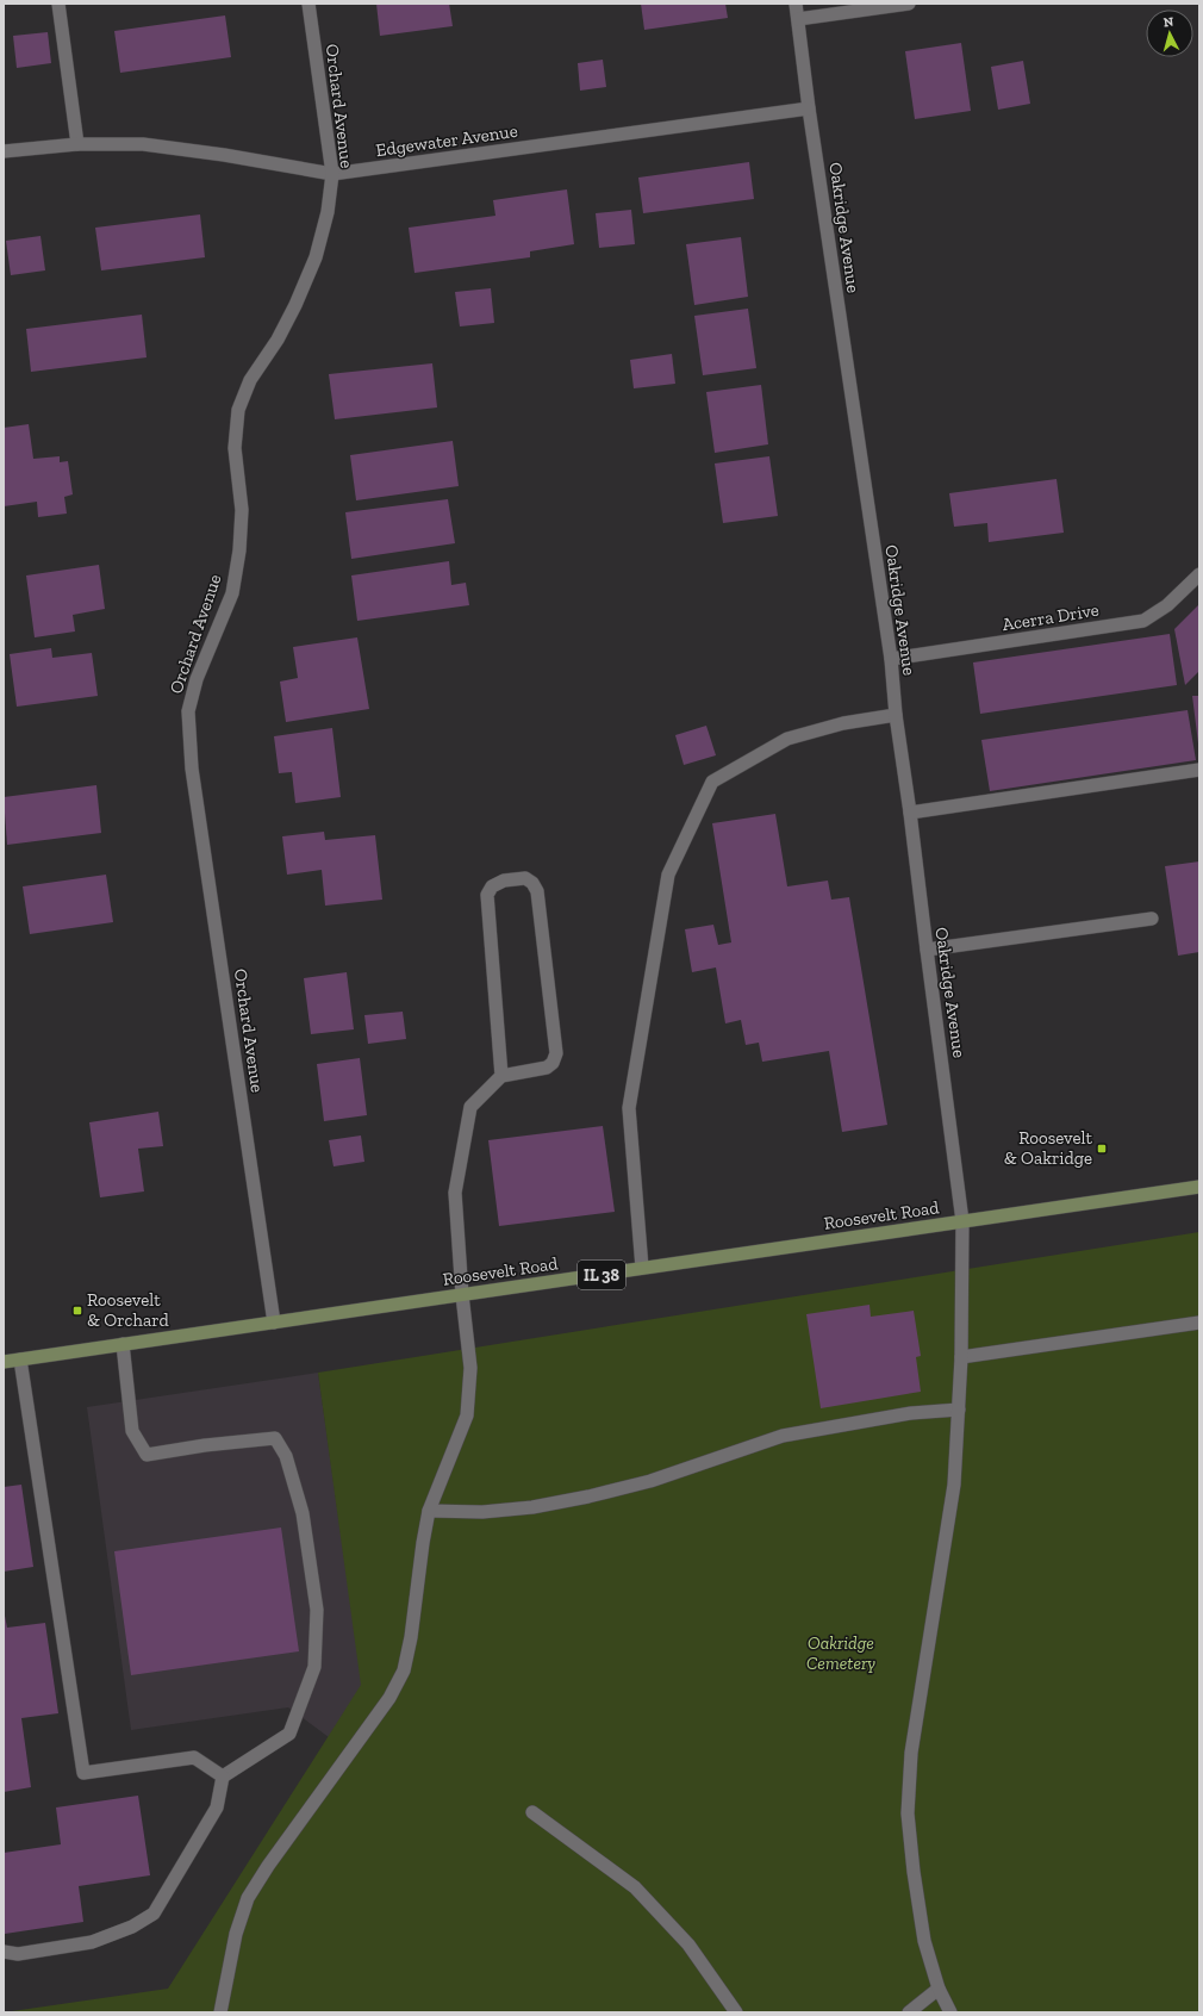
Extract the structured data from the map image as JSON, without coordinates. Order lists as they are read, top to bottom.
{
  "streets": {
    "main road": ["Roosevelt Road", "IL 38"],
    "street": [
      "Orchard Avenue",
      "Edgewater Avenue",
      "Oakridge Avenue",
      "Acerra Drive"
    ]
  },
  "crossings": [
    ["Orchard Avenue", "Edgewater Avenue"],
    ["Orchard Avenue", "Roosevelt Road"],
    ["Edgewater Avenue", "Oakridge Avenue"],
    ["Oakridge Avenue", "Acerra Drive"],
    ["Oakridge Avenue", "Roosevelt Road"]
  ],
  "parks": ["Oakridge Cemetery"],
  "places": {
    "transit": ["Roosevelt & Oakridge", "Roosevelt & Orchard"]
  },
  "north": "top"
}
